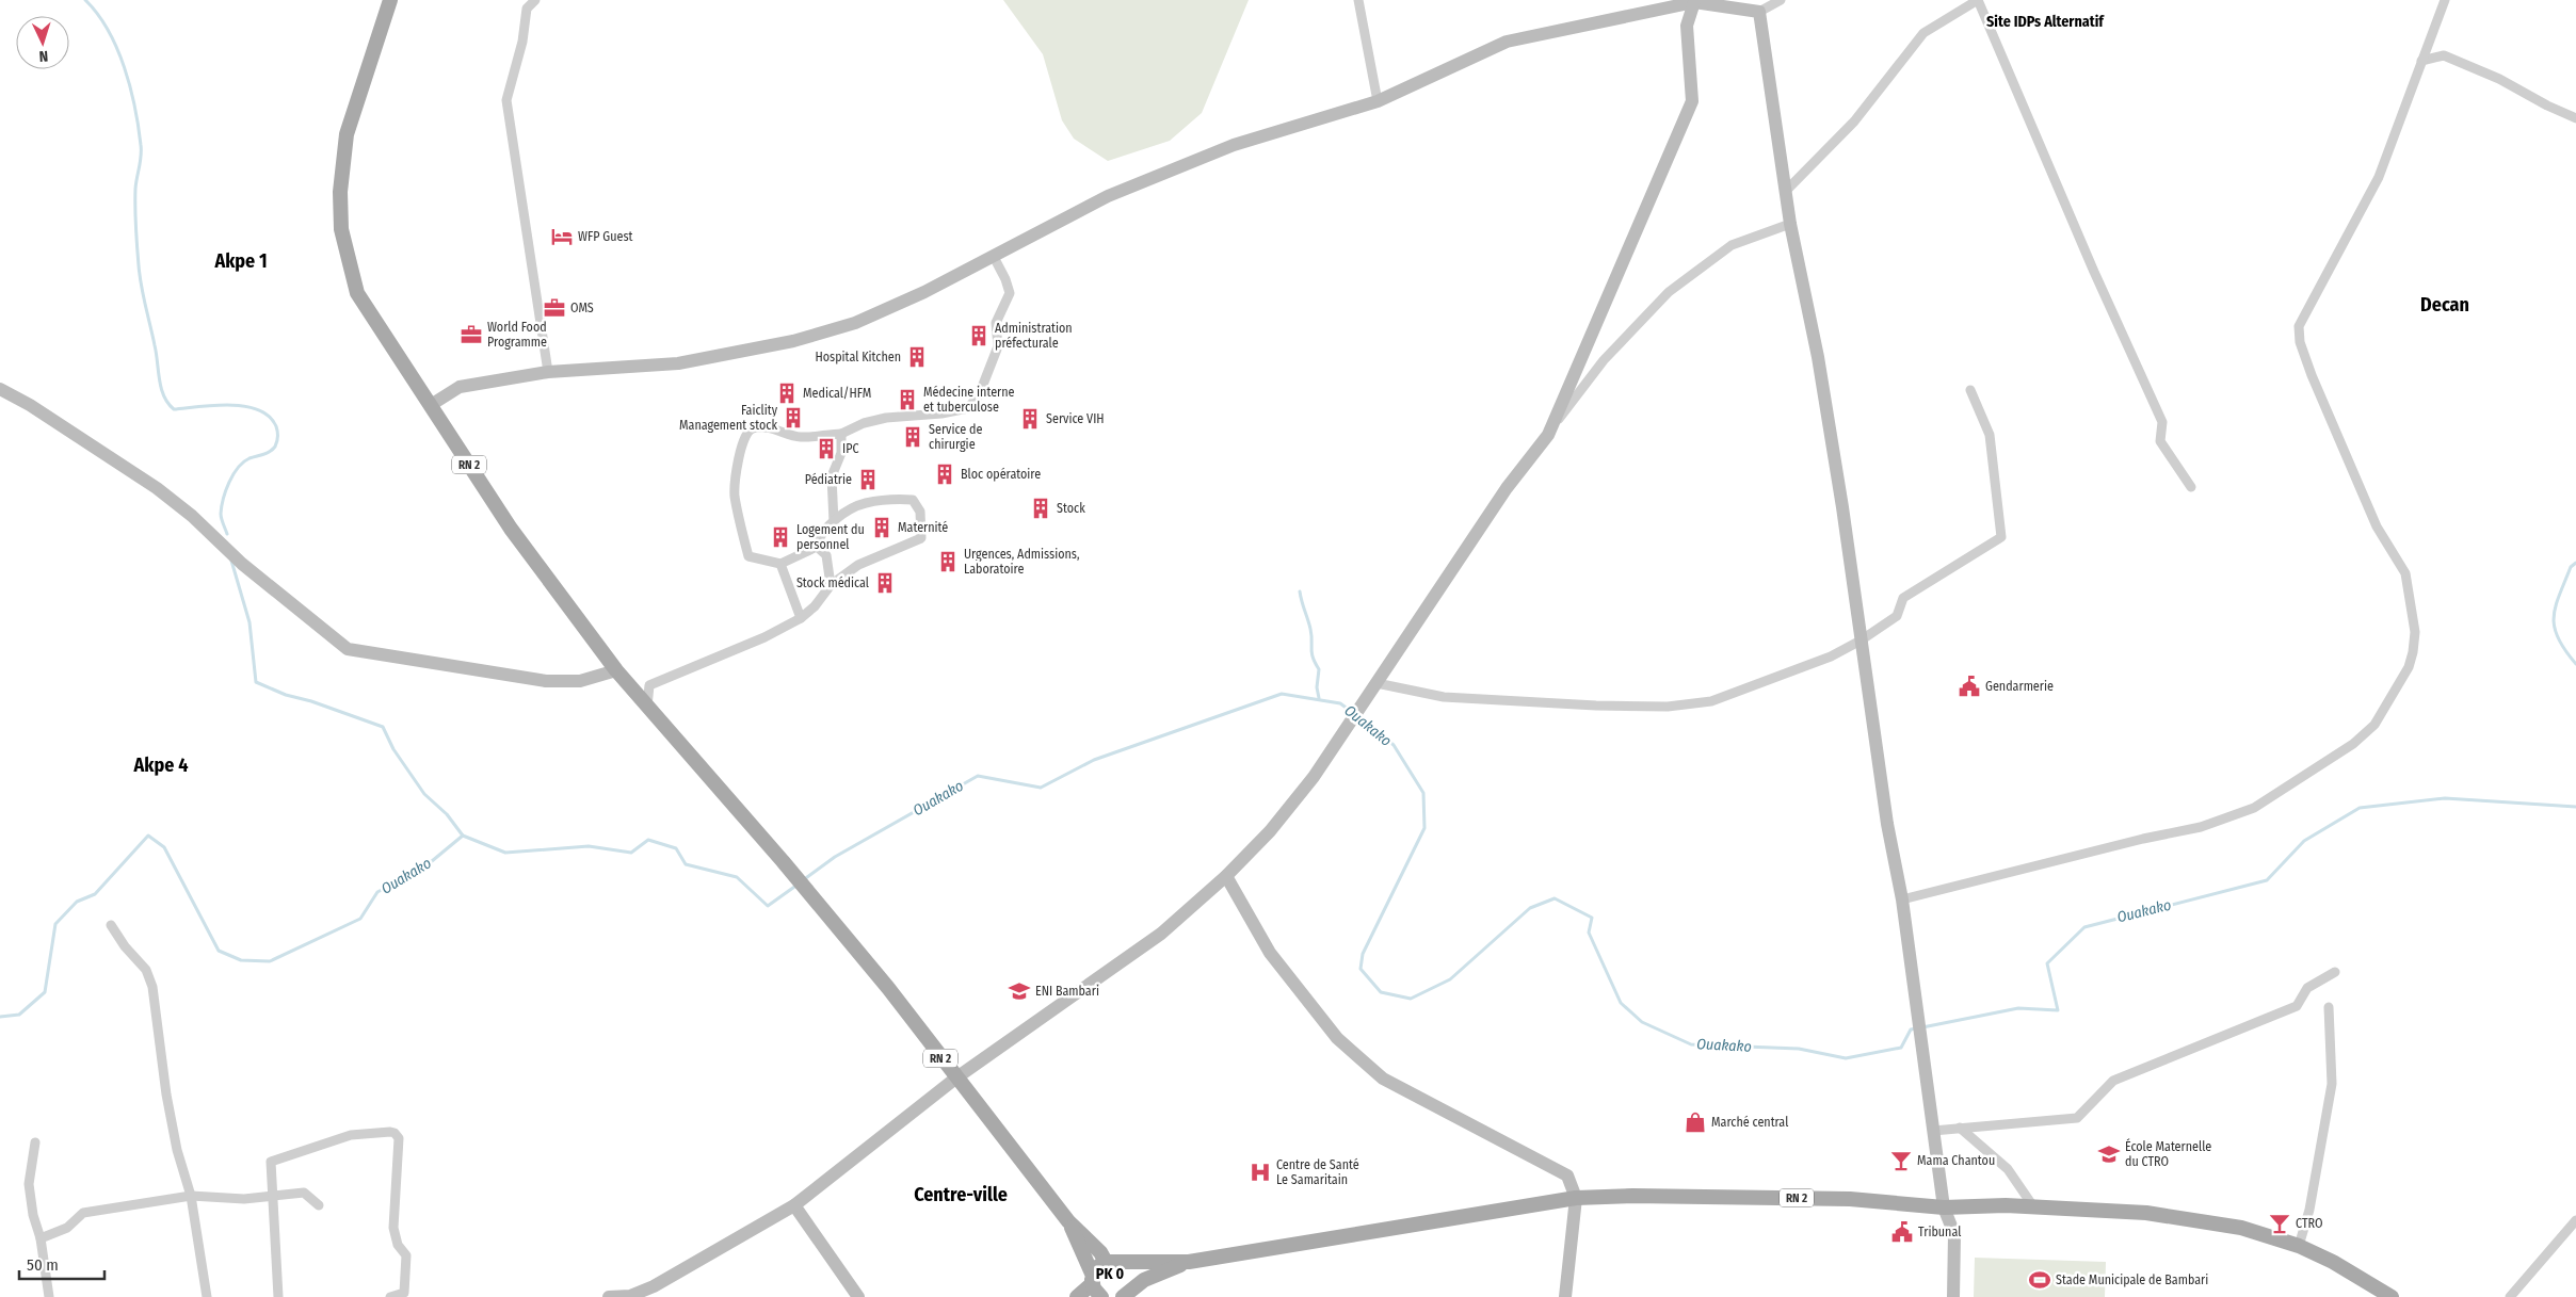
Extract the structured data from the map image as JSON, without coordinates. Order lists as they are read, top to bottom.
{
  "streets": {
    "main road": ["RN 2"]
  },
  "districts": [
    "Site IDPs Alternatif",
    "Akpe 1",
    "Decan",
    "Akpe 4",
    "Centre-ville",
    "PK 0"
  ],
  "water": ["Ouakako"],
  "places": {
    "hotel": ["WFP Guest"],
    "office": ["OMS", "World Food Programme"],
    "building": [
      "Administration préfecturale",
      "Hospital Kitchen",
      "Medical/HFM",
      "Médecine interne et tuberculose",
      "Faiclity Management stock",
      "Service VIH",
      "Service de chirurgie",
      "IPC",
      "Bloc opératoire",
      "Pédiatrie",
      "Stock",
      "Maternité",
      "Logement du personnel",
      "Urgences, Admissions, Laboratoire",
      "Stock médical"
    ],
    "public building": ["Gendarmerie", "Tribunal"],
    "school or university": ["ENI Bambari", "École Maternelle du CTRO"],
    "shop": ["Marché central"],
    "bar": ["Mama Chantou", "CTRO"],
    "hospital": ["Centre de Santé Le Samaritain"],
    "sports": ["Stade Municipale de Bambari"]
  },
  "scale_bar": "50 m",
  "north": "bottom"
}
